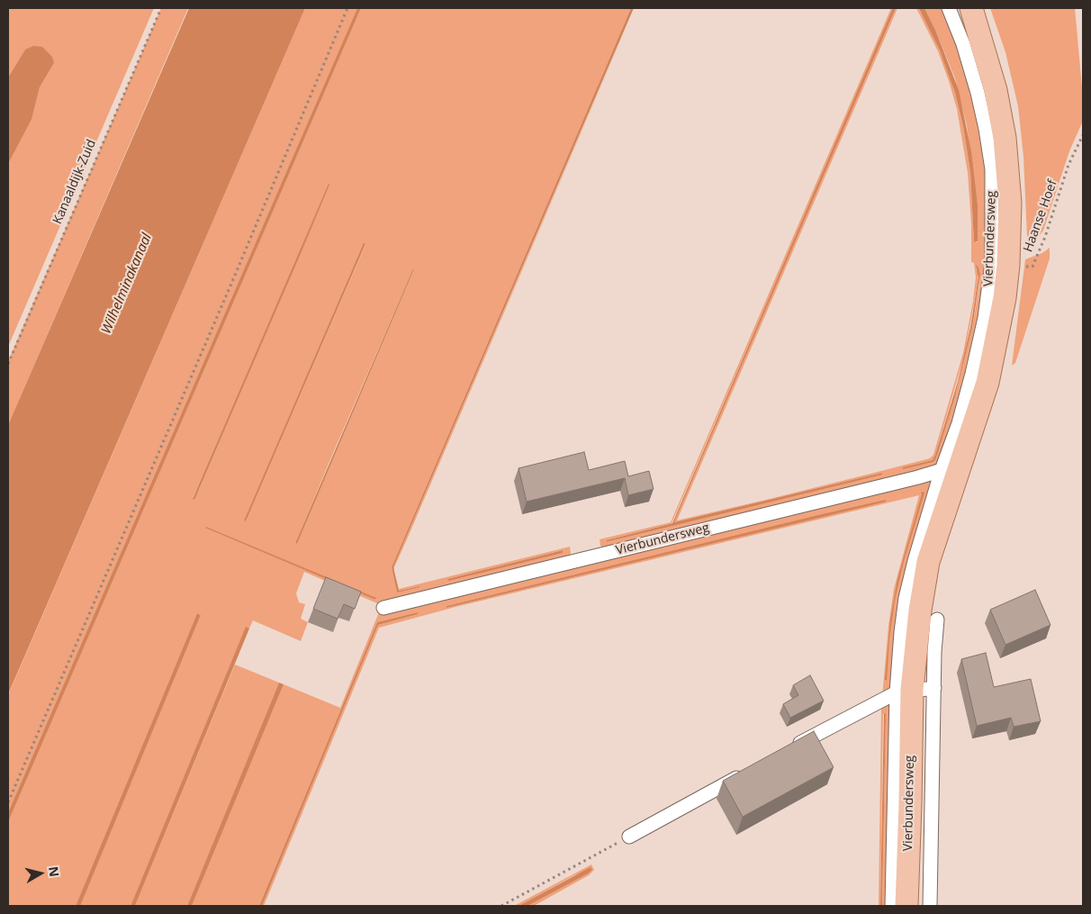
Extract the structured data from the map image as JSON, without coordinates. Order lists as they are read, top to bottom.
{
  "streets": {
    "main road": ["Vierbundersweg"],
    "path": ["Kanaaldijk-Zuid", "Haanse Hoef"]
  },
  "crossings": [
    ["Haanse Hoef", "Vierbundersweg"]
  ],
  "water": ["Wilhelminakanaal"],
  "north": "right"
}
